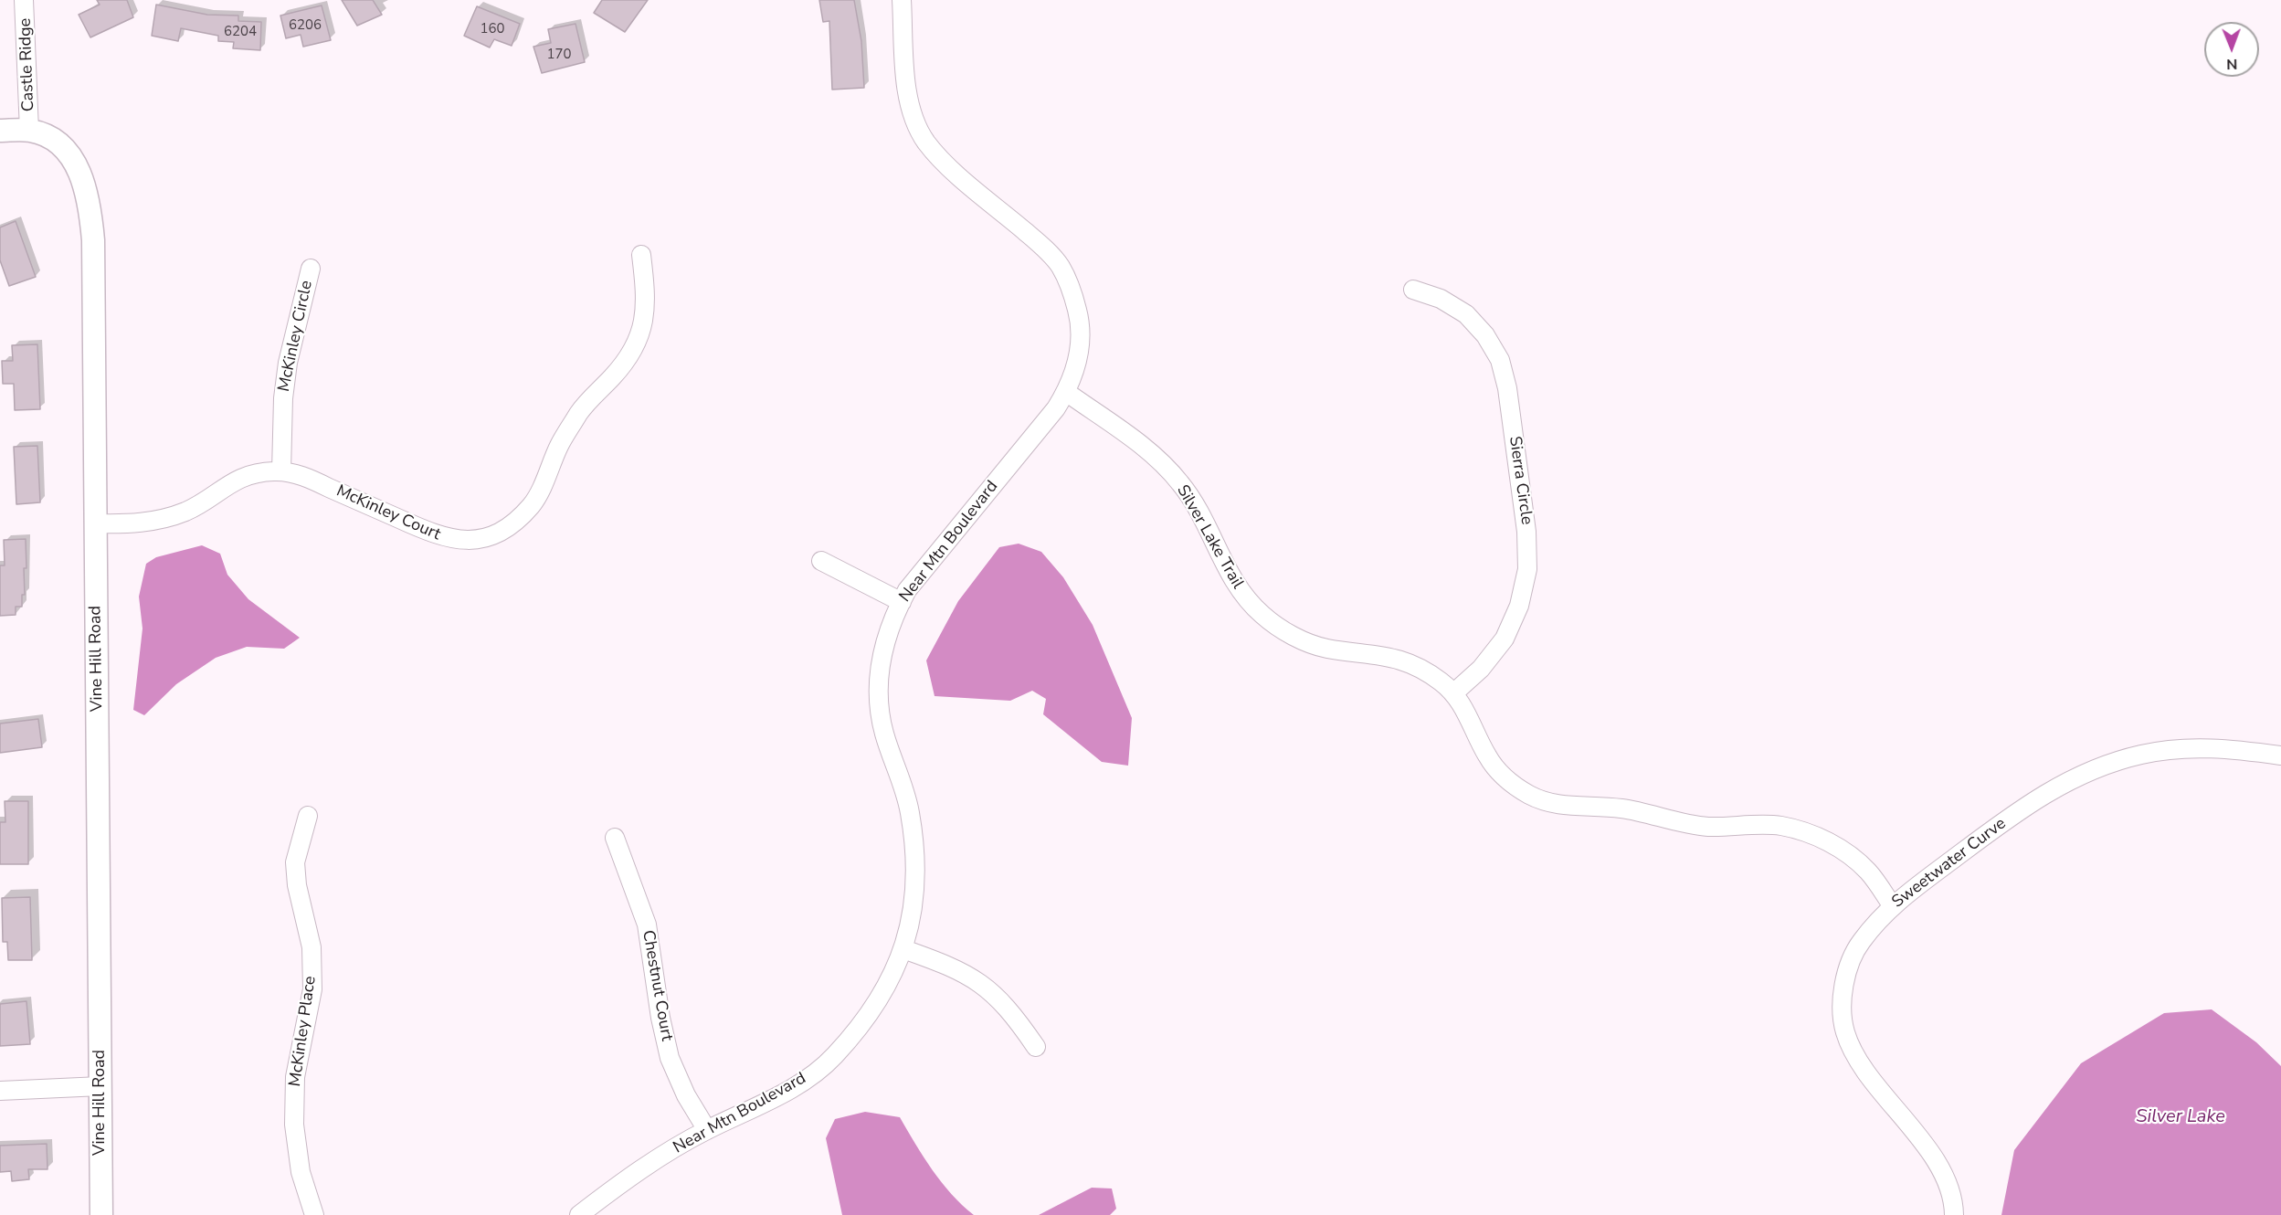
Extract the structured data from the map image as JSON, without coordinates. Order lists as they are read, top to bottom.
{
  "streets": {
    "street": [
      "Castle Ridge",
      "McKinley Circle",
      "Sierra Circle",
      "McKinley Court",
      "Silver Lake Trail",
      "Near Mtn Boulevard",
      "Vine Hill Road",
      "Sweetwater Curve",
      "Chestnut Court",
      "McKinley Place"
    ]
  },
  "crossings": [
    ["Castle Ridge", "Vine Hill Road"],
    ["McKinley Circle", "McKinley Court"],
    ["Sierra Circle", "Silver Lake Trail"],
    ["McKinley Court", "Vine Hill Road"],
    ["Silver Lake Trail", "Near Mtn Boulevard"],
    ["Silver Lake Trail", "Sweetwater Curve"],
    ["Near Mtn Boulevard", "Chestnut Court"]
  ],
  "water": ["Silver Lake"],
  "house_numbers": [
    "6206",
    "160",
    "6204",
    "170"
  ],
  "north": "bottom"
}
